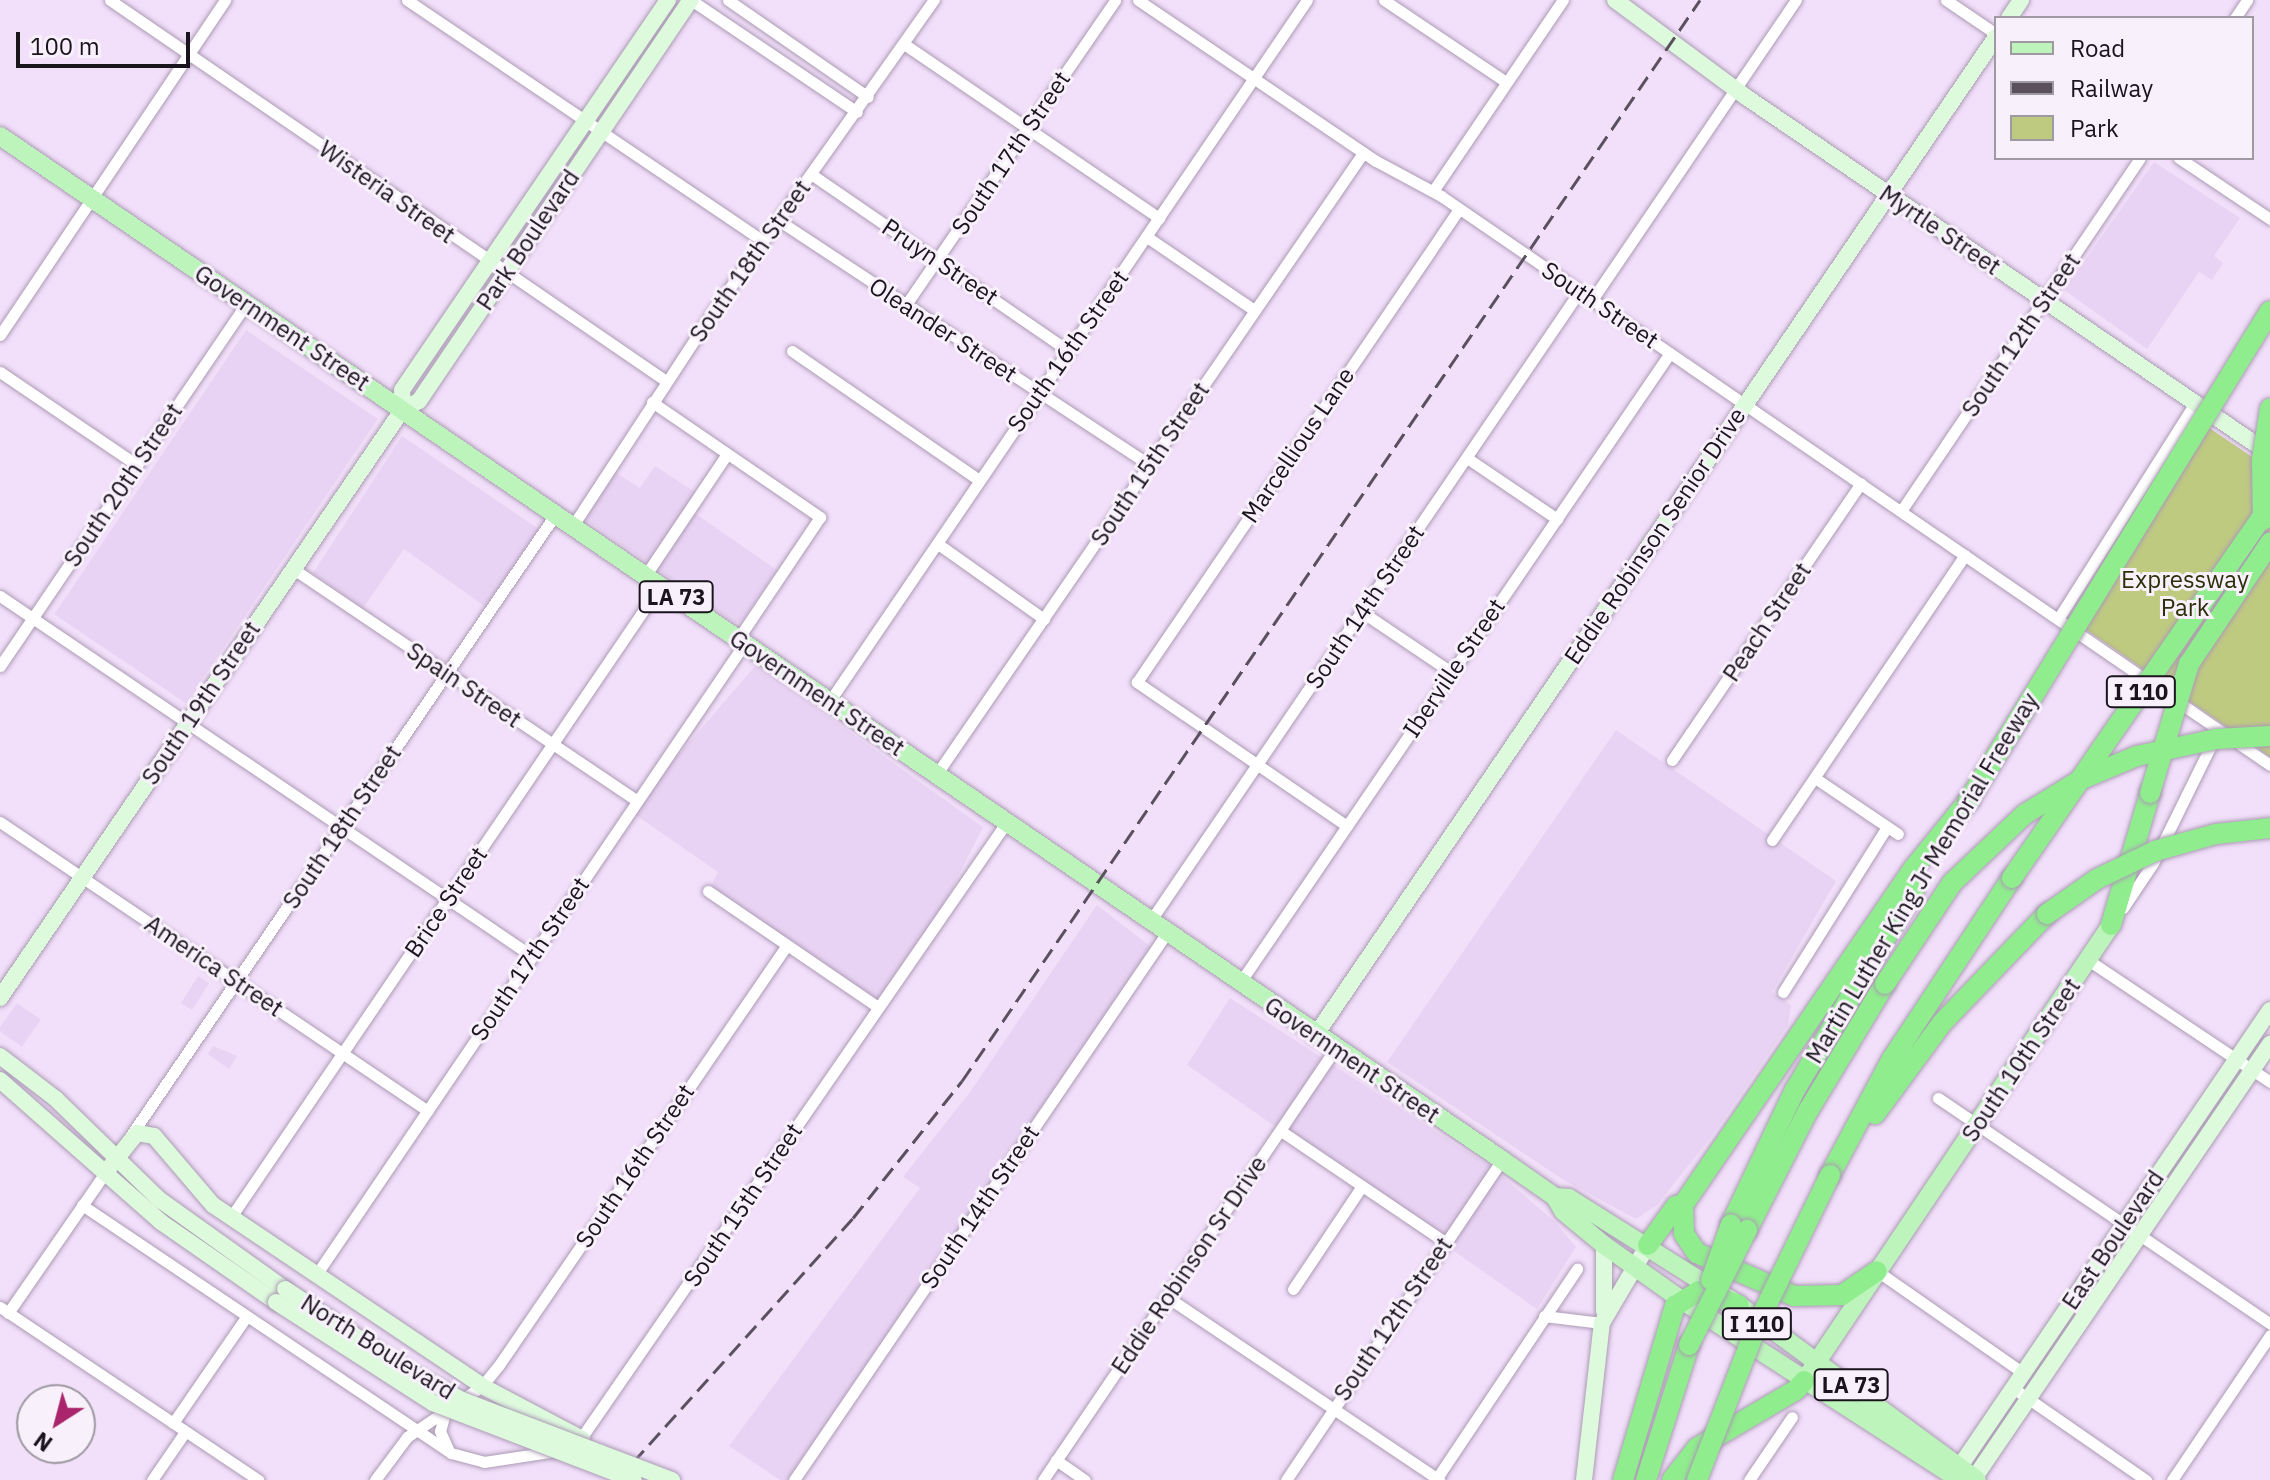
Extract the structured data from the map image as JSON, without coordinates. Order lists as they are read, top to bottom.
{
  "streets": {
    "highway": ["I 110", "Martin Luther King Jr Memorial Freeway"],
    "main road": ["Government Street", "LA 73", "South 10th Street"],
    "street": [
      "South 17th Street",
      "Wisteria Street",
      "Myrtle Street",
      "Park Boulevard",
      "South 18th Street",
      "Pruyn Street",
      "South Street",
      "Oleander Street",
      "South 12th Street",
      "South 16th Street",
      "Marcellious Lane",
      "South 15th Street",
      "South 20th Street",
      "Eddie Robinson Senior Drive",
      "South 14th Street",
      "Peach Street",
      "Iberville Street",
      "Spain Street",
      "South 19th Street",
      "Brice Street",
      "America Street",
      "East Boulevard",
      "Eddie Robinson Sr Drive",
      "North Boulevard"
    ]
  },
  "crossings": [
    ["South 17th Street", "Pruyn Street"],
    ["South 17th Street", "Government Street"],
    ["South 17th Street", "Oleander Street"],
    ["South 17th Street", "Spain Street"],
    ["South 17th Street", "Brice Street"],
    ["South 17th Street", "America Street"],
    ["South 17th Street", "North Boulevard"],
    ["Wisteria Street", "Park Boulevard"],
    ["Wisteria Street", "South 18th Street"],
    ["Myrtle Street", "South 12th Street"],
    ["Myrtle Street", "Eddie Robinson Senior Drive"],
    ["Park Boulevard", "Government Street"],
    ["Park Boulevard", "South 19th Street"],
    ["South 18th Street", "Pruyn Street"],
    ["South 18th Street", "Government Street"],
    ["South 18th Street", "Oleander Street"],
    ["South 18th Street", "Spain Street"],
    ["South 18th Street", "America Street"],
    ["South 18th Street", "North Boulevard"],
    ["Pruyn Street", "South 16th Street"],
    ["South Street", "South 12th Street"],
    ["South Street", "South 16th Street"],
    ["South Street", "Marcellious Lane"],
    ["South Street", "South 15th Street"],
    ["South Street", "Eddie Robinson Senior Drive"],
    ["South Street", "South 14th Street"],
    ["South Street", "Peach Street"],
    ["South Street", "Iberville Street"],
    ["South Street", "South 10th Street"],
    ["Government Street", "South 12th Street"],
    ["Government Street", "South 16th Street"],
    ["Government Street", "South 15th Street"],
    ["Government Street", "South 20th Street"],
    ["Government Street", "Eddie Robinson Senior Drive"],
    ["Government Street", "South 14th Street"],
    ["Government Street", "Iberville Street"],
    ["Government Street", "South 19th Street"],
    ["Government Street", "Brice Street"],
    ["Government Street", "South 10th Street"],
    ["Government Street", "East Boulevard"],
    ["Government Street", "Eddie Robinson Sr Drive"],
    ["Oleander Street", "South 16th Street"],
    ["Oleander Street", "South 15th Street"],
    ["South 16th Street", "North Boulevard"],
    ["Marcellious Lane", "South 14th Street"],
    ["South 15th Street", "North Boulevard"],
    ["Spain Street", "South 19th Street"],
    ["Spain Street", "Brice Street"],
    ["South 19th Street", "America Street"],
    ["Brice Street", "America Street"],
    ["Brice Street", "North Boulevard"]
  ],
  "parks": ["Expressway Park"],
  "legend": ["Road", "Railway", "Park"],
  "scale_bar": "100 m",
  "north": "bottom left"
}
